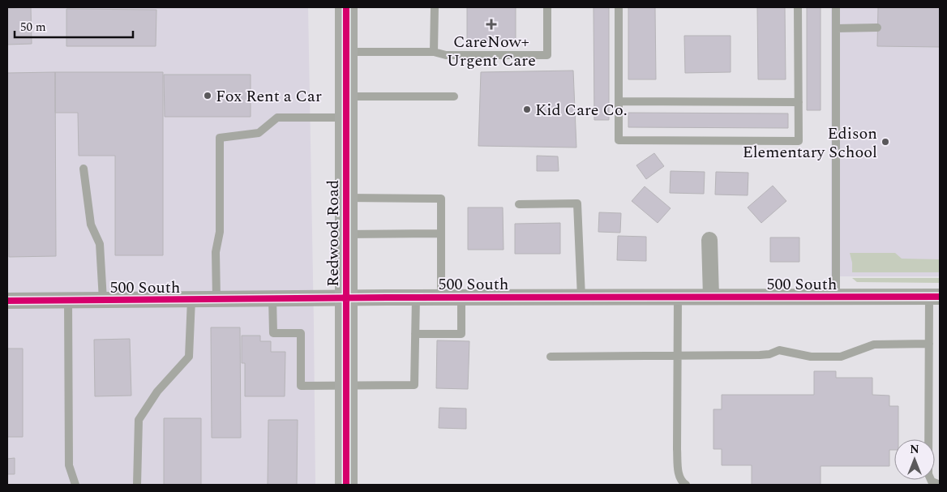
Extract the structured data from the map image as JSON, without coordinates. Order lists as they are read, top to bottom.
{
  "streets": {
    "main road": ["Redwood Road"],
    "street": ["500 South"]
  },
  "crossings": [
    ["Redwood Road", "500 South"]
  ],
  "places": {
    "health": ["CareNow+ Urgent Care"],
    "other": ["Fox Rent a Car", "Kid Care Co.", "Edison Elementary School"]
  },
  "scale_bar": "50 m",
  "north": "top"
}
